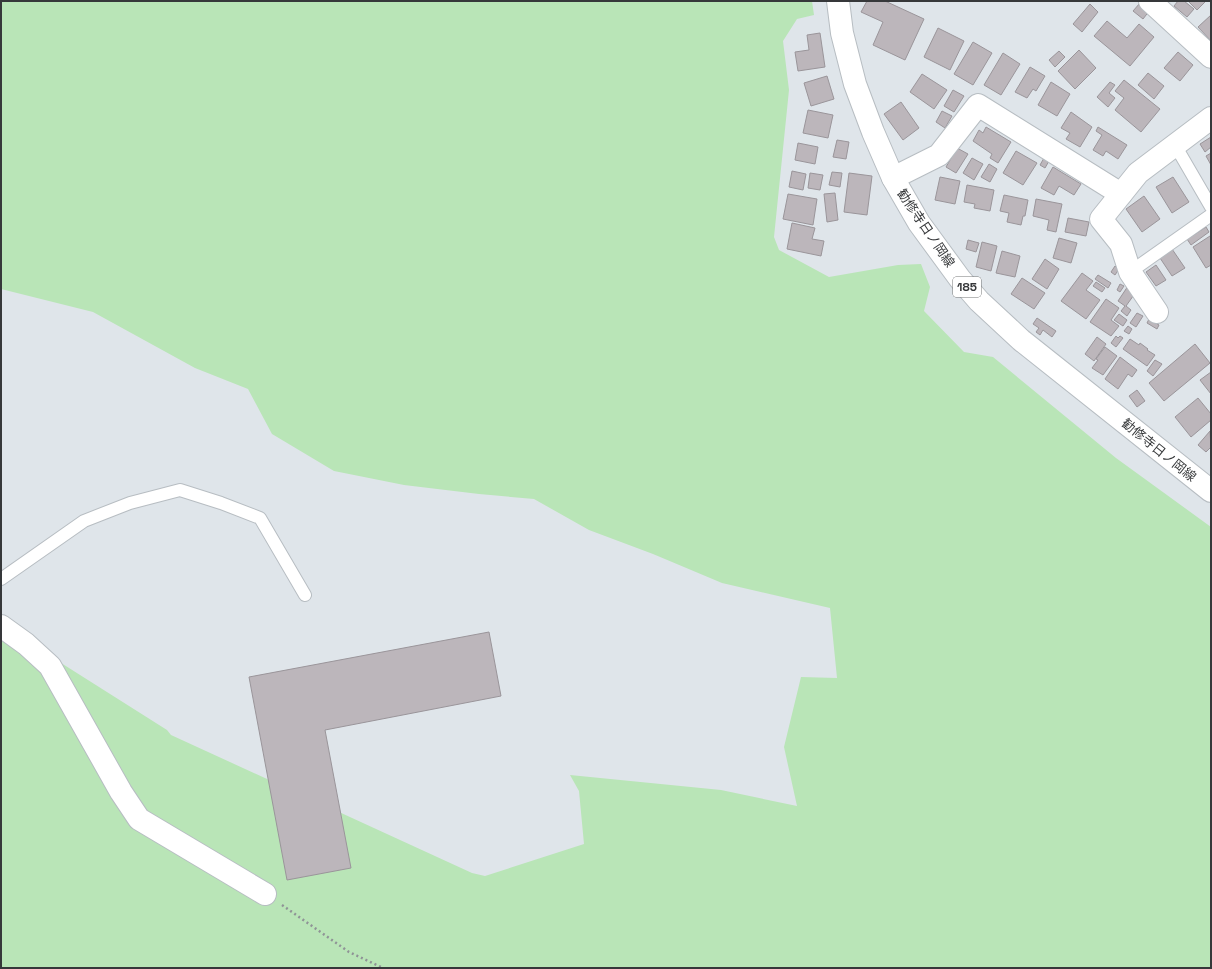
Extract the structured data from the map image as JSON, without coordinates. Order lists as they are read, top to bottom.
{
  "streets": {
    "street": ["勧修寺日ノ岡線", "185"]
  }
}
